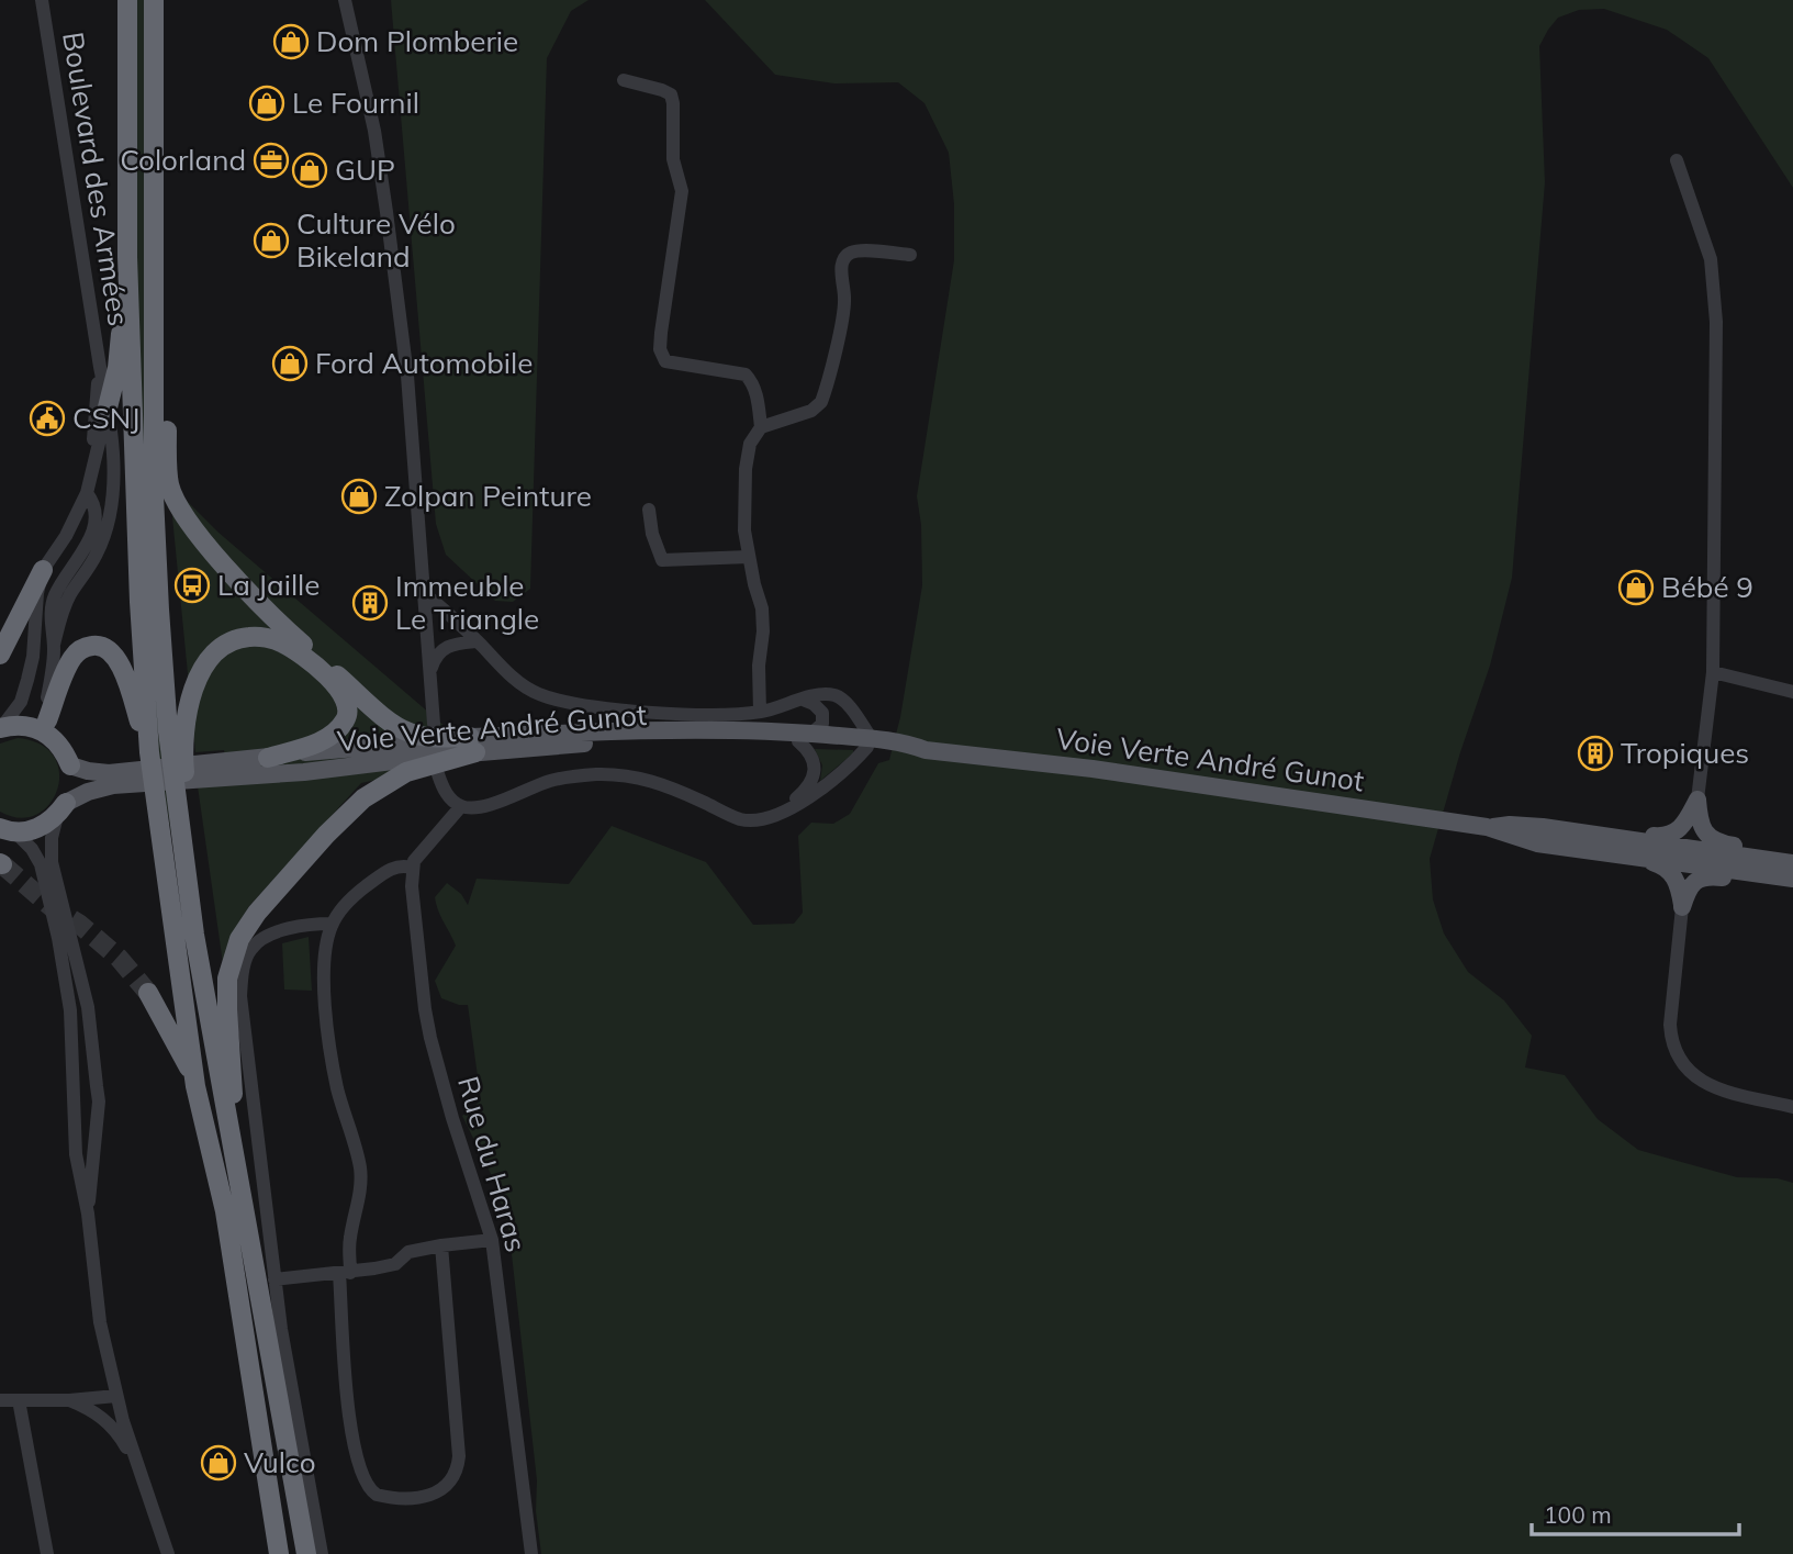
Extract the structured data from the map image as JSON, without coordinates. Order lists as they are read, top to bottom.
{
  "streets": {
    "main road": ["Voie Verte André Gunot"],
    "street": ["Boulevard des Armées", "Rue du Haras"]
  },
  "places": {
    "shop": [
      "Dom Plomberie",
      "Le Fournil",
      "GUP",
      "Culture Vélo Bikeland",
      "Ford Automobile",
      "Zolpan Peinture",
      "Bébé 9",
      "Vulco"
    ],
    "office": ["Colorland"],
    "public building": ["CSNJ"],
    "bus stop": ["La Jaille"],
    "building": ["Immeuble Le Triangle", "Tropiques"]
  },
  "scale_bar": "100 m"
}
